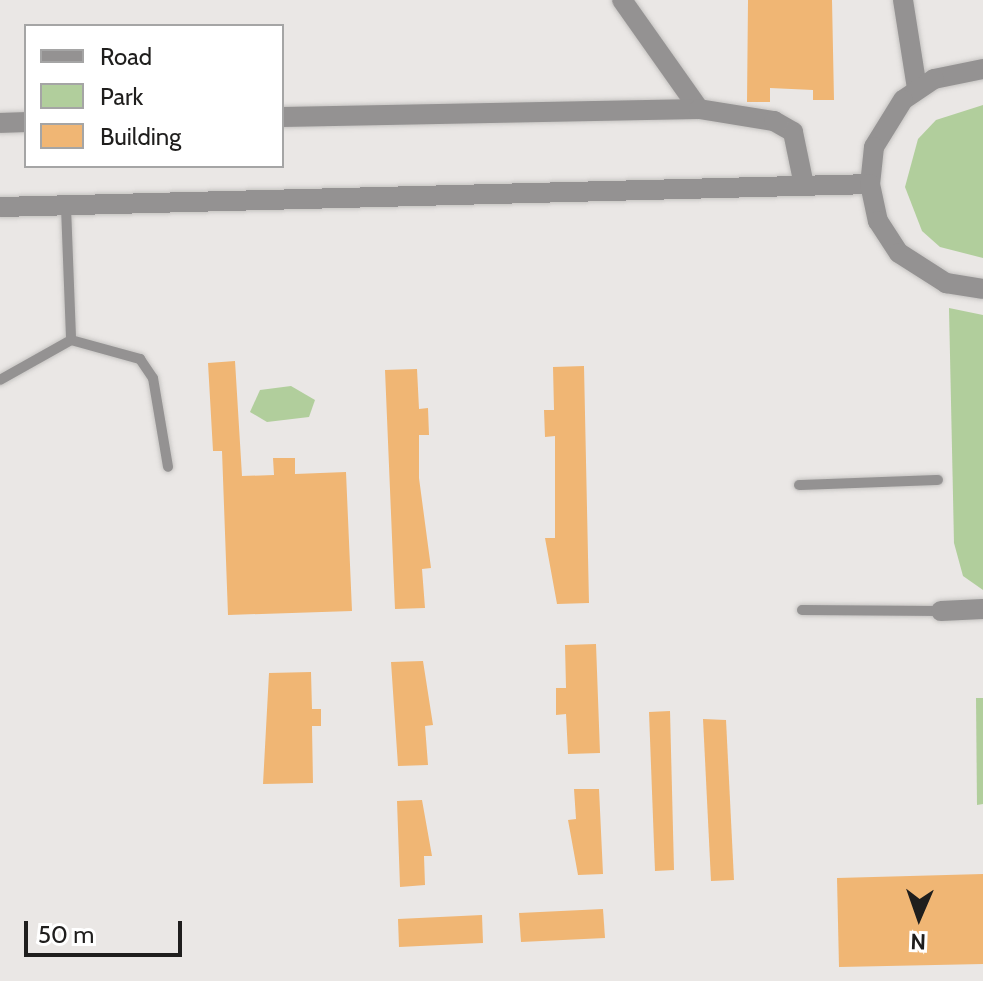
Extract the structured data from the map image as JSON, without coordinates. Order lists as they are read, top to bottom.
{
  "legend": ["Road", "Park", "Building"],
  "scale_bar": "50 m",
  "north": "bottom"
}
